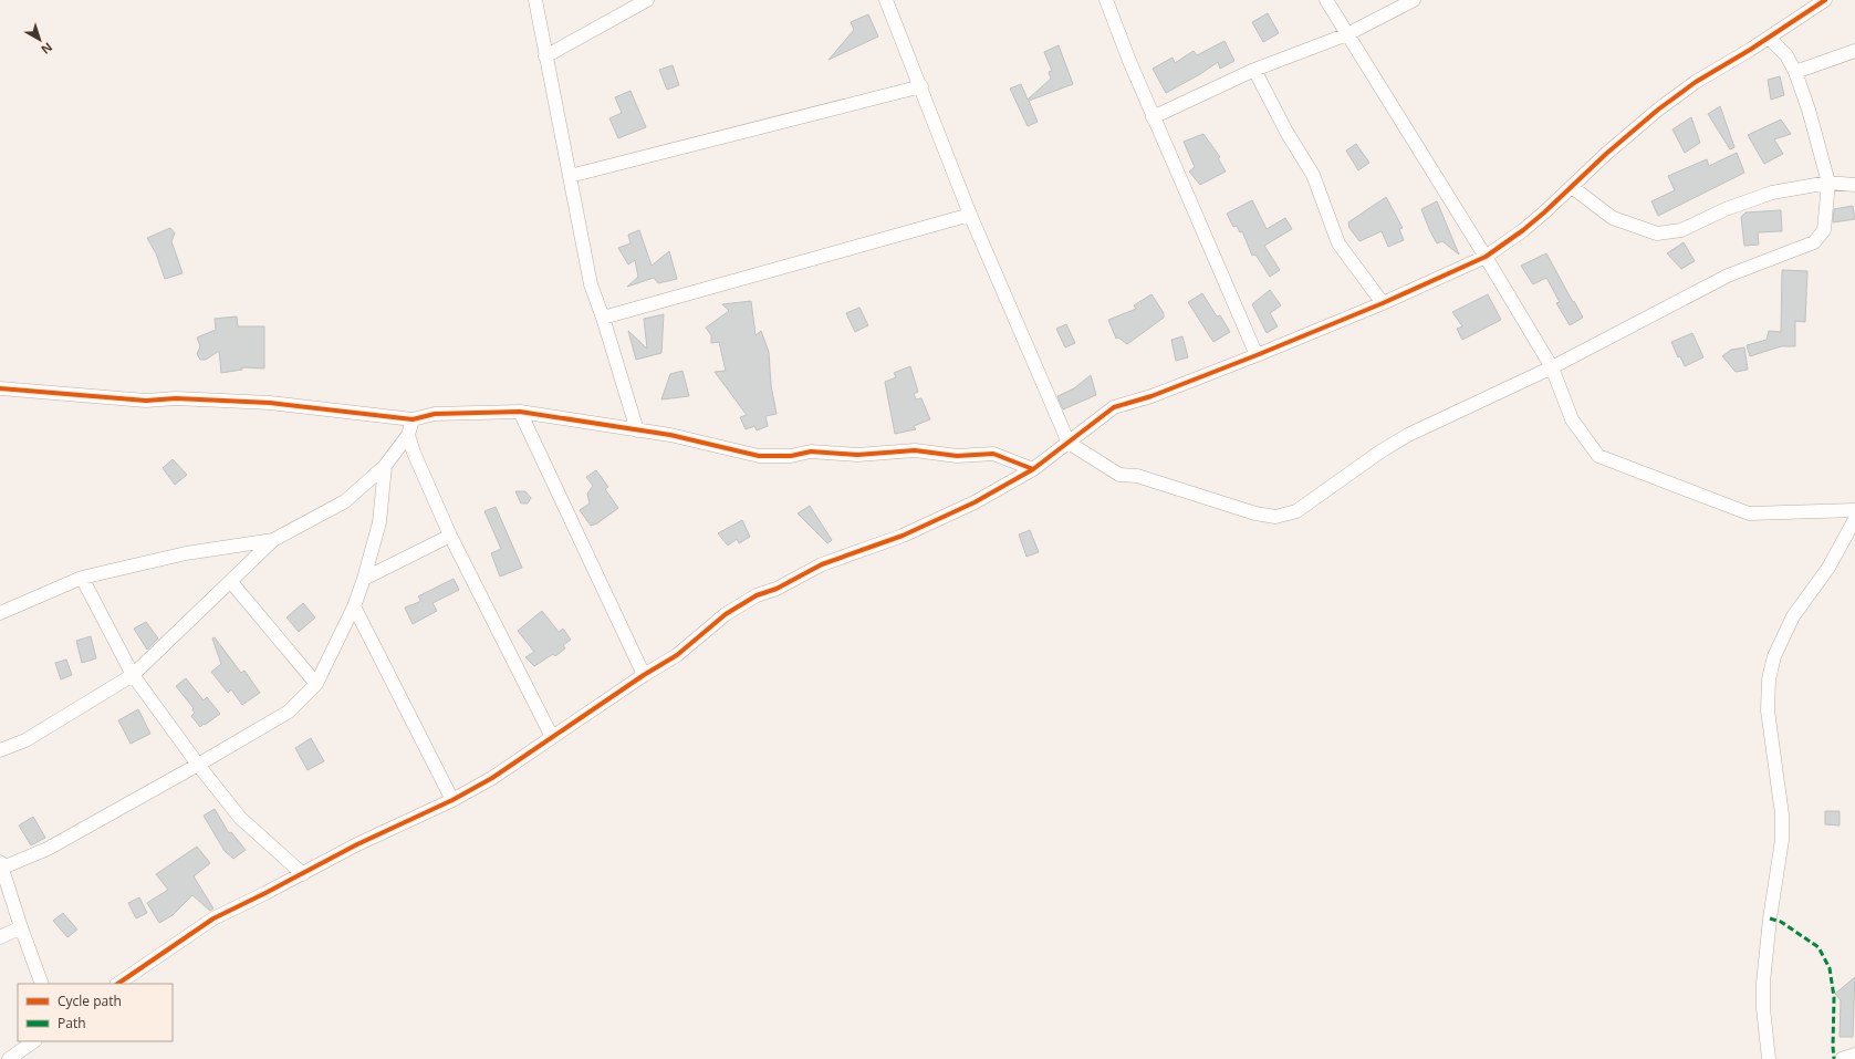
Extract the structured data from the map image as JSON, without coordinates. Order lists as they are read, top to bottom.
{
  "legend": ["Cycle path", "Path"],
  "north": "bottom right"
}
